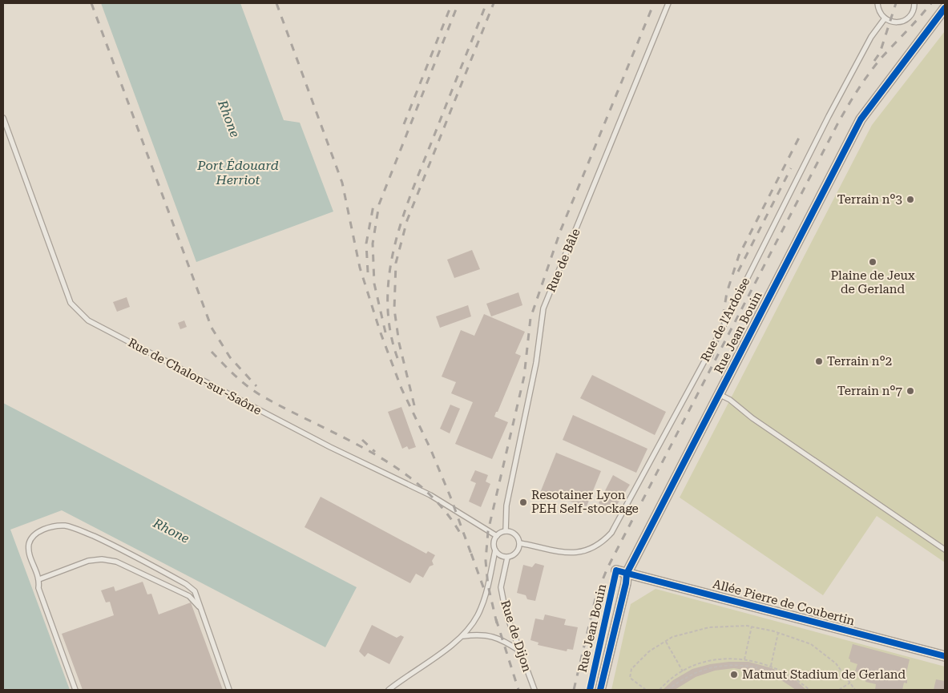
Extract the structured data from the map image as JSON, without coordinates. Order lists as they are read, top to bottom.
{
  "streets": {
    "street": ["Rue Jean Bouin", "Allée Pierre de Coubertin"],
    "lane": [
      "Rue de Bâle",
      "Rue de l'Ardoise",
      "Rue de Chalon-sur-Saône",
      "Rue de Dijon"
    ]
  },
  "crossings": [
    ["Rue de Bâle", "Rue de l'Ardoise"],
    ["Rue de Bâle", "Rue de Chalon-sur-Saône"],
    ["Rue de Bâle", "Rue de Dijon"],
    ["Rue de l'Ardoise", "Rue de Chalon-sur-Saône"],
    ["Rue de l'Ardoise", "Rue de Dijon"],
    ["Rue Jean Bouin", "Allée Pierre de Coubertin"],
    ["Rue de Chalon-sur-Saône", "Rue de Dijon"]
  ],
  "water": ["Rhone", "Port Édouard Herriot"],
  "places": [
    "Terrain n°3",
    "Plaine de Jeux de Gerland",
    "Terrain n°2",
    "Terrain n°7",
    "Resotainer Lyon PEH Self-stockage",
    "Matmut Stadium de Gerland"
  ]
}
